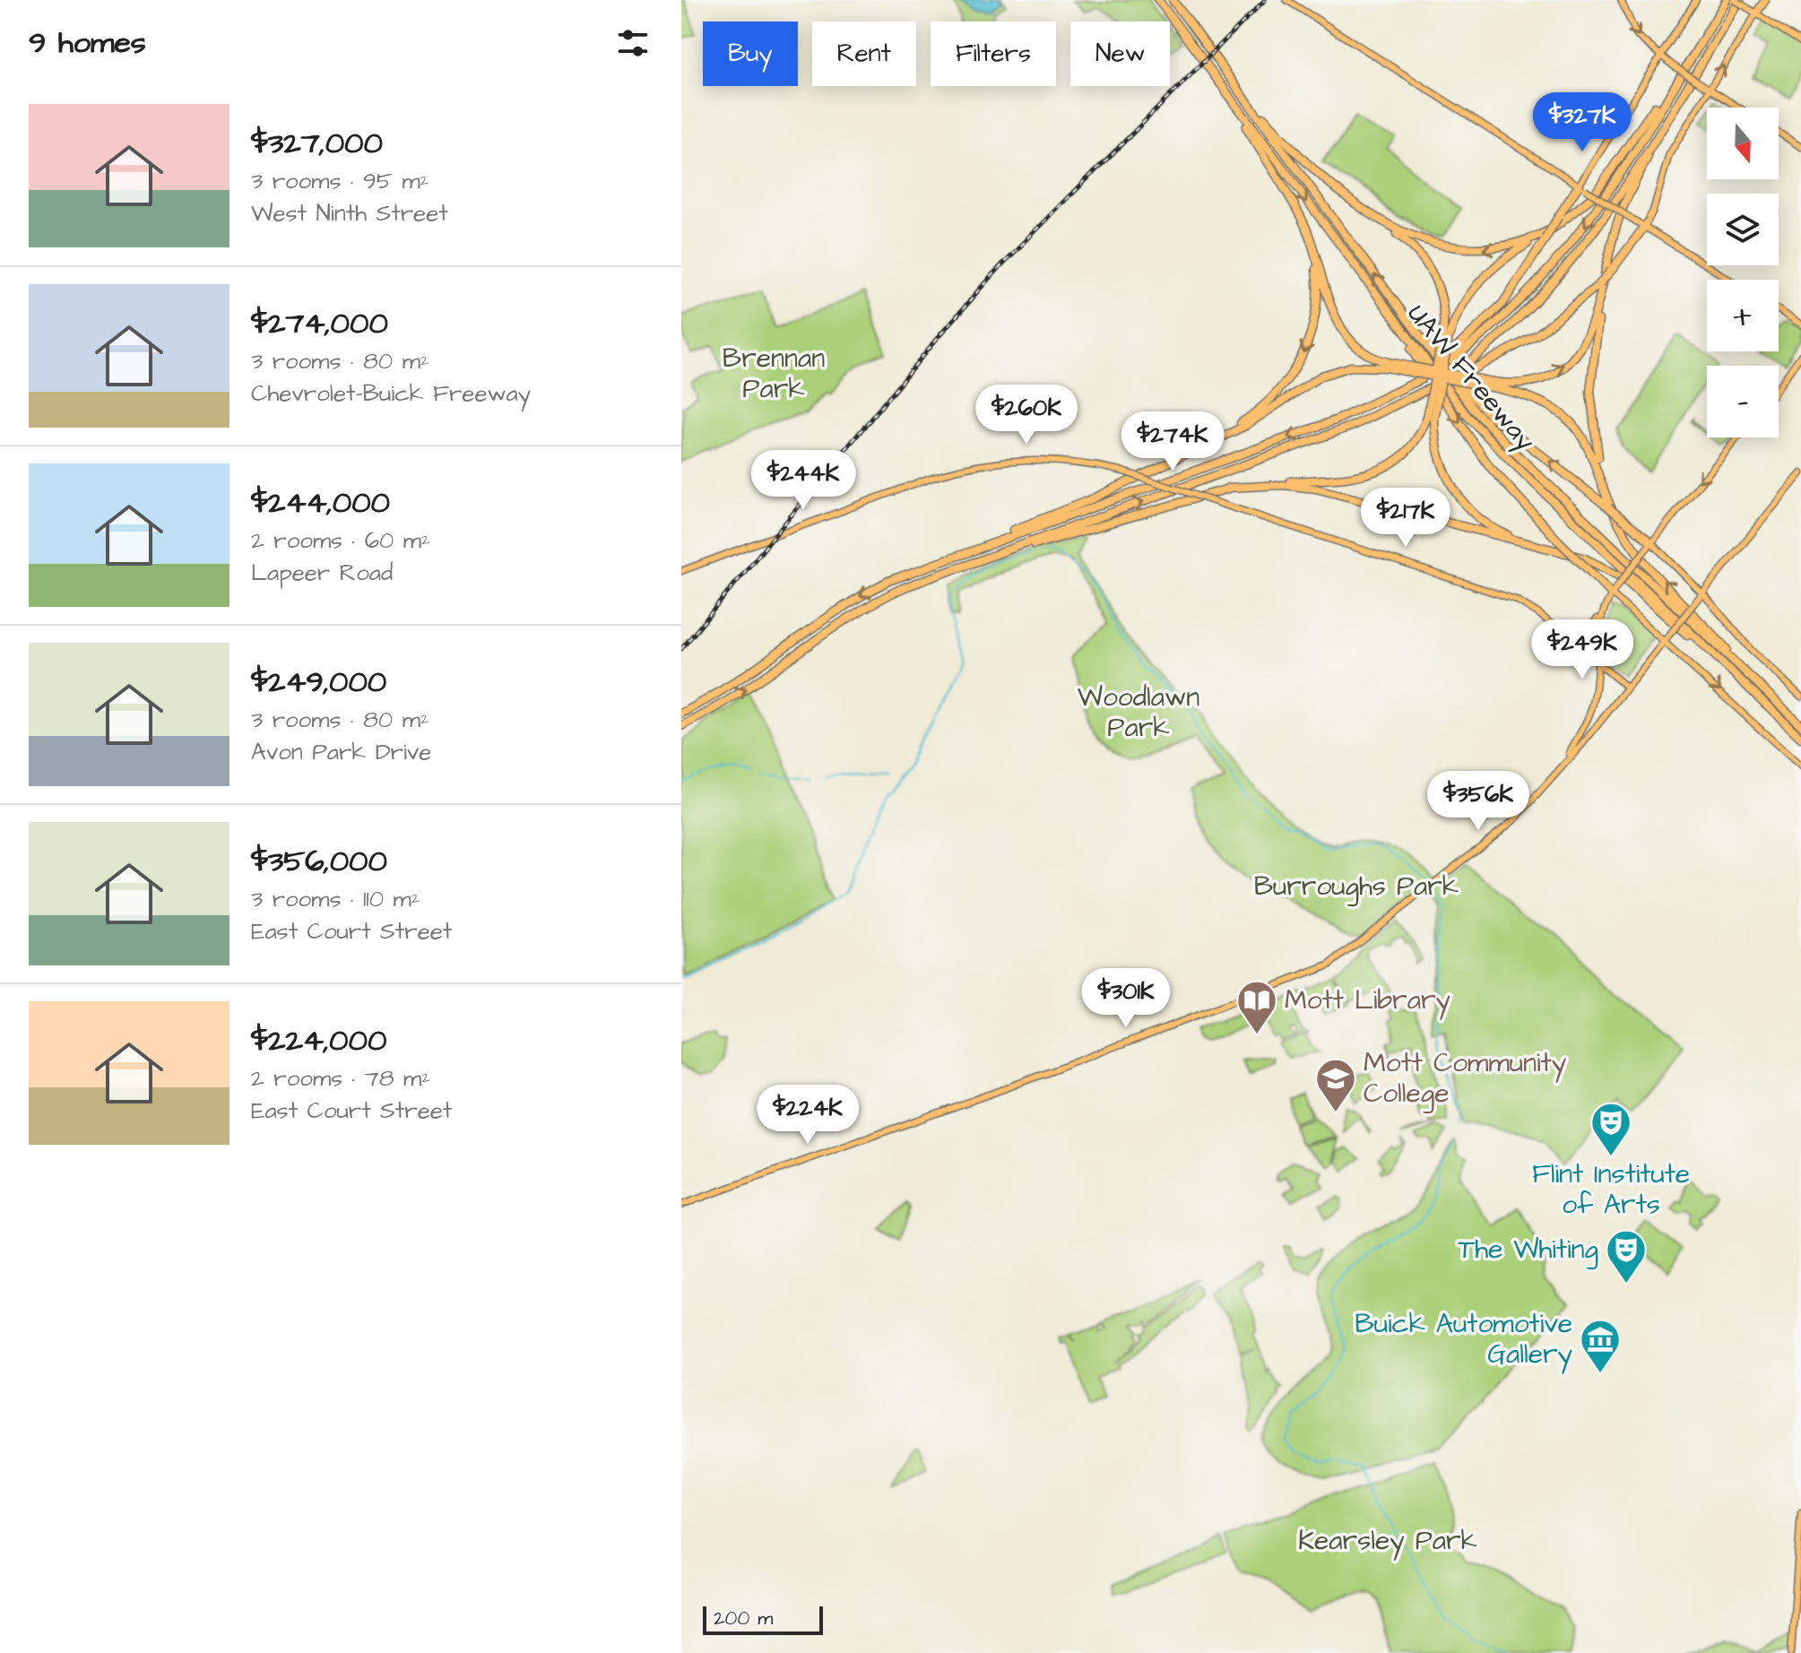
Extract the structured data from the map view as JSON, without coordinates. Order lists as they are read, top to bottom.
{
  "streets": {
    "highway": ["UAW Freeway"]
  },
  "parks": [
    "Brennan Park",
    "Woodlawn Park",
    "Burroughs Park",
    "Kearsley Park"
  ],
  "places": {
    "library": ["Mott Library"],
    "school or university": ["Mott Community College"],
    "theatre": ["Flint Institute of Arts", "The Whiting"],
    "museum": ["Buick Automotive Gallery"]
  },
  "scale_bar": "200 m",
  "north": "bottom",
  "page": {
    "heading": "9 homes",
    "chip": [
      "Buy",
      "Rent",
      "Filters",
      "New"
    ],
    "list": [
      {
        "name": "$327,000",
        "note": "3 rooms · 95 m² · West Ninth Street"
      },
      {
        "name": "$274,000",
        "note": "3 rooms · 80 m² · Chevrolet-Buick Freeway"
      },
      {
        "name": "$244,000",
        "note": "2 rooms · 60 m² · Lapeer Road"
      },
      {
        "name": "$249,000",
        "note": "3 rooms · 80 m² · Avon Park Drive"
      },
      {
        "name": "$356,000",
        "note": "3 rooms · 110 m² · East Court Street"
      },
      {
        "name": "$224,000",
        "note": "2 rooms · 78 m² · East Court Street"
      }
    ],
    "price": [
      "$327K",
      "$260K",
      "$274K",
      "$244K",
      "$217K",
      "$249K",
      "$356K",
      "$301K",
      "$224K"
    ],
    "map_buttons": ["+", "−"],
    "scale": "200 m"
  }
}
